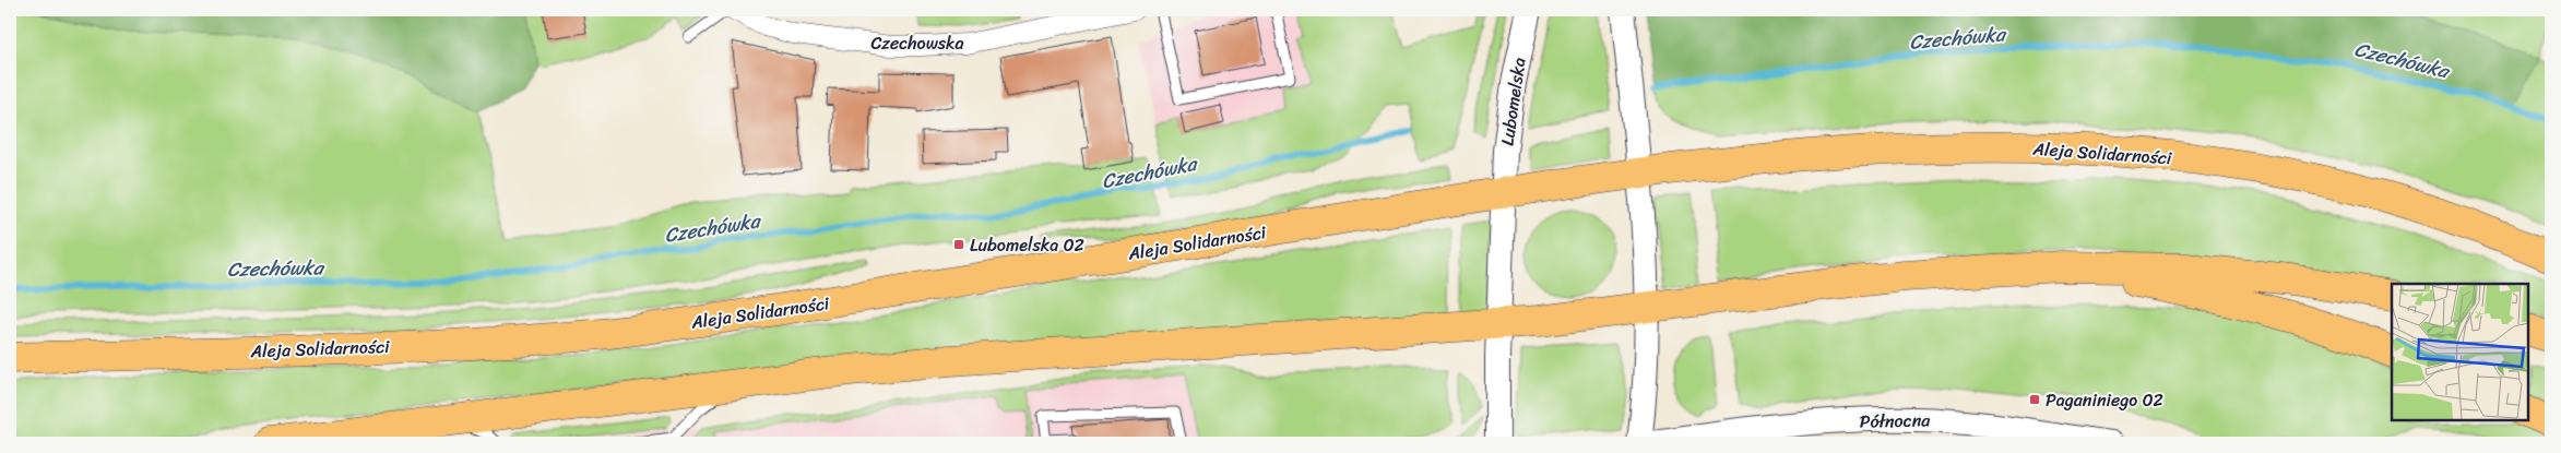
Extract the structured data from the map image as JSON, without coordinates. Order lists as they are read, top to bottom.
{
  "streets": {
    "main road": ["Aleja Solidarności"],
    "street": ["Czechowska", "Lubomelska", "Północna"]
  },
  "crossings": [
    ["Lubomelska", "Aleja Solidarności"]
  ],
  "water": ["Czechówka"],
  "places": {
    "transit": ["Lubomelska 02", "Paganiniego 02"]
  }
}
